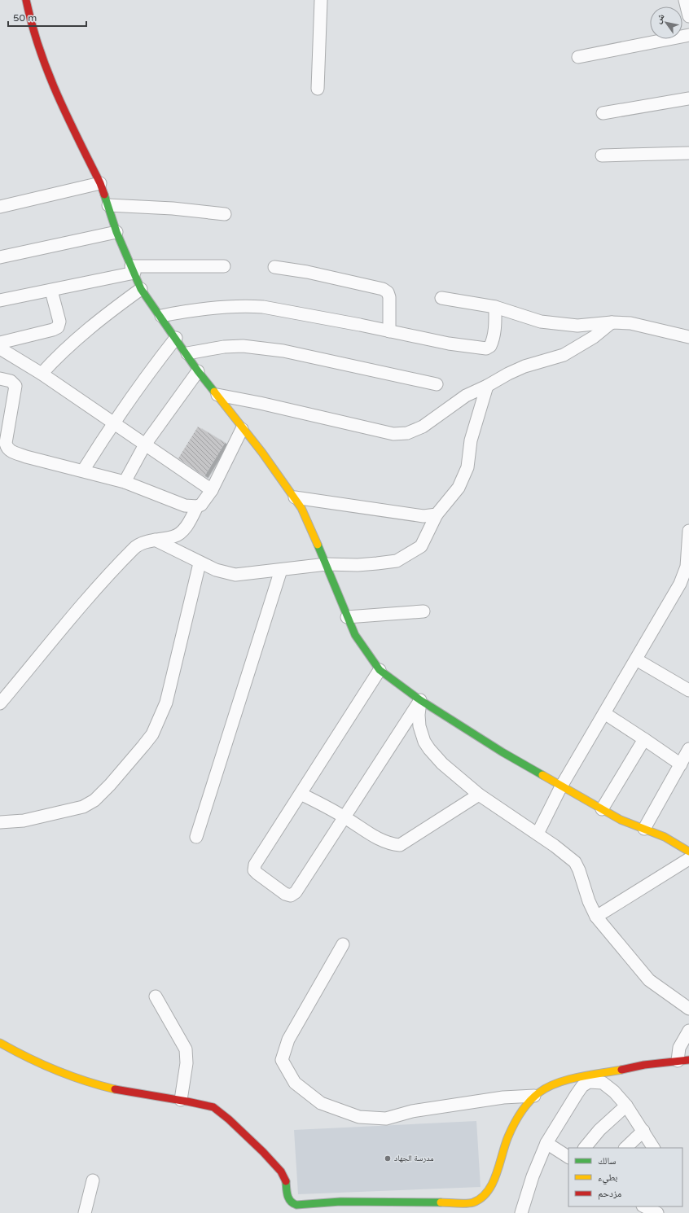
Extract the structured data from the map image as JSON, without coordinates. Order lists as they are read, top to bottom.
{
  "places": ["مدرسة الجهاد"],
  "legend": ["سالك", "بطيء", "مزدحم"],
  "scale_bar": "50 m",
  "north": "top left"
}
